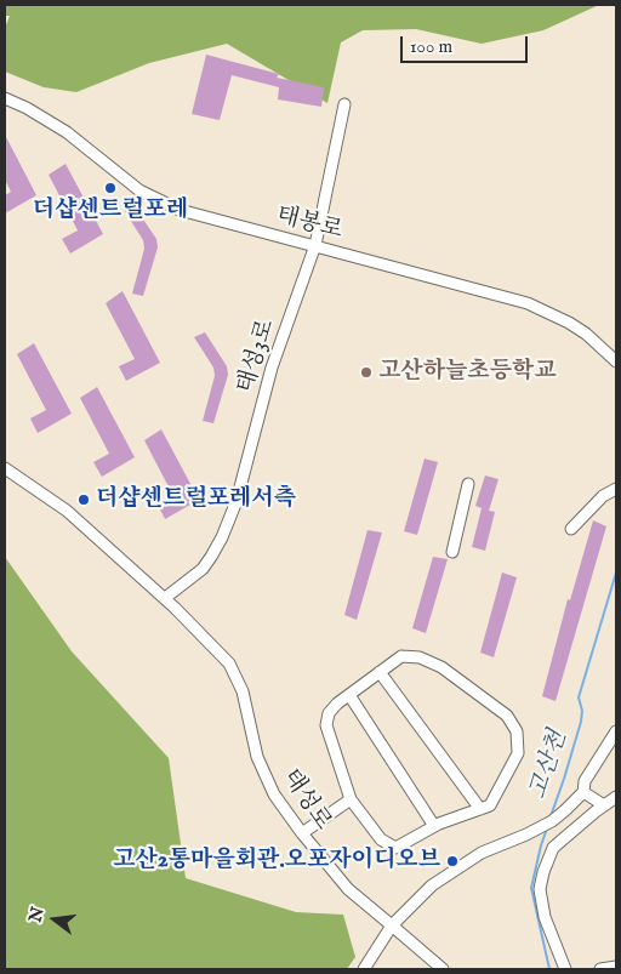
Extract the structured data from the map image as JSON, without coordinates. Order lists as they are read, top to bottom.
{
  "streets": {
    "street": ["태봉로", "태성3로", "태성로"]
  },
  "crossings": [
    ["태봉로", "태성3로"],
    ["태성3로", "태성로"]
  ],
  "water": ["고산천"],
  "places": [
    "더샵센트럴포레",
    "고산하늘초등학교",
    "더샵센트럴포레서측",
    "고산2통마을회관.오포자이디오브"
  ],
  "scale_bar": "100 m",
  "north": "left"
}
